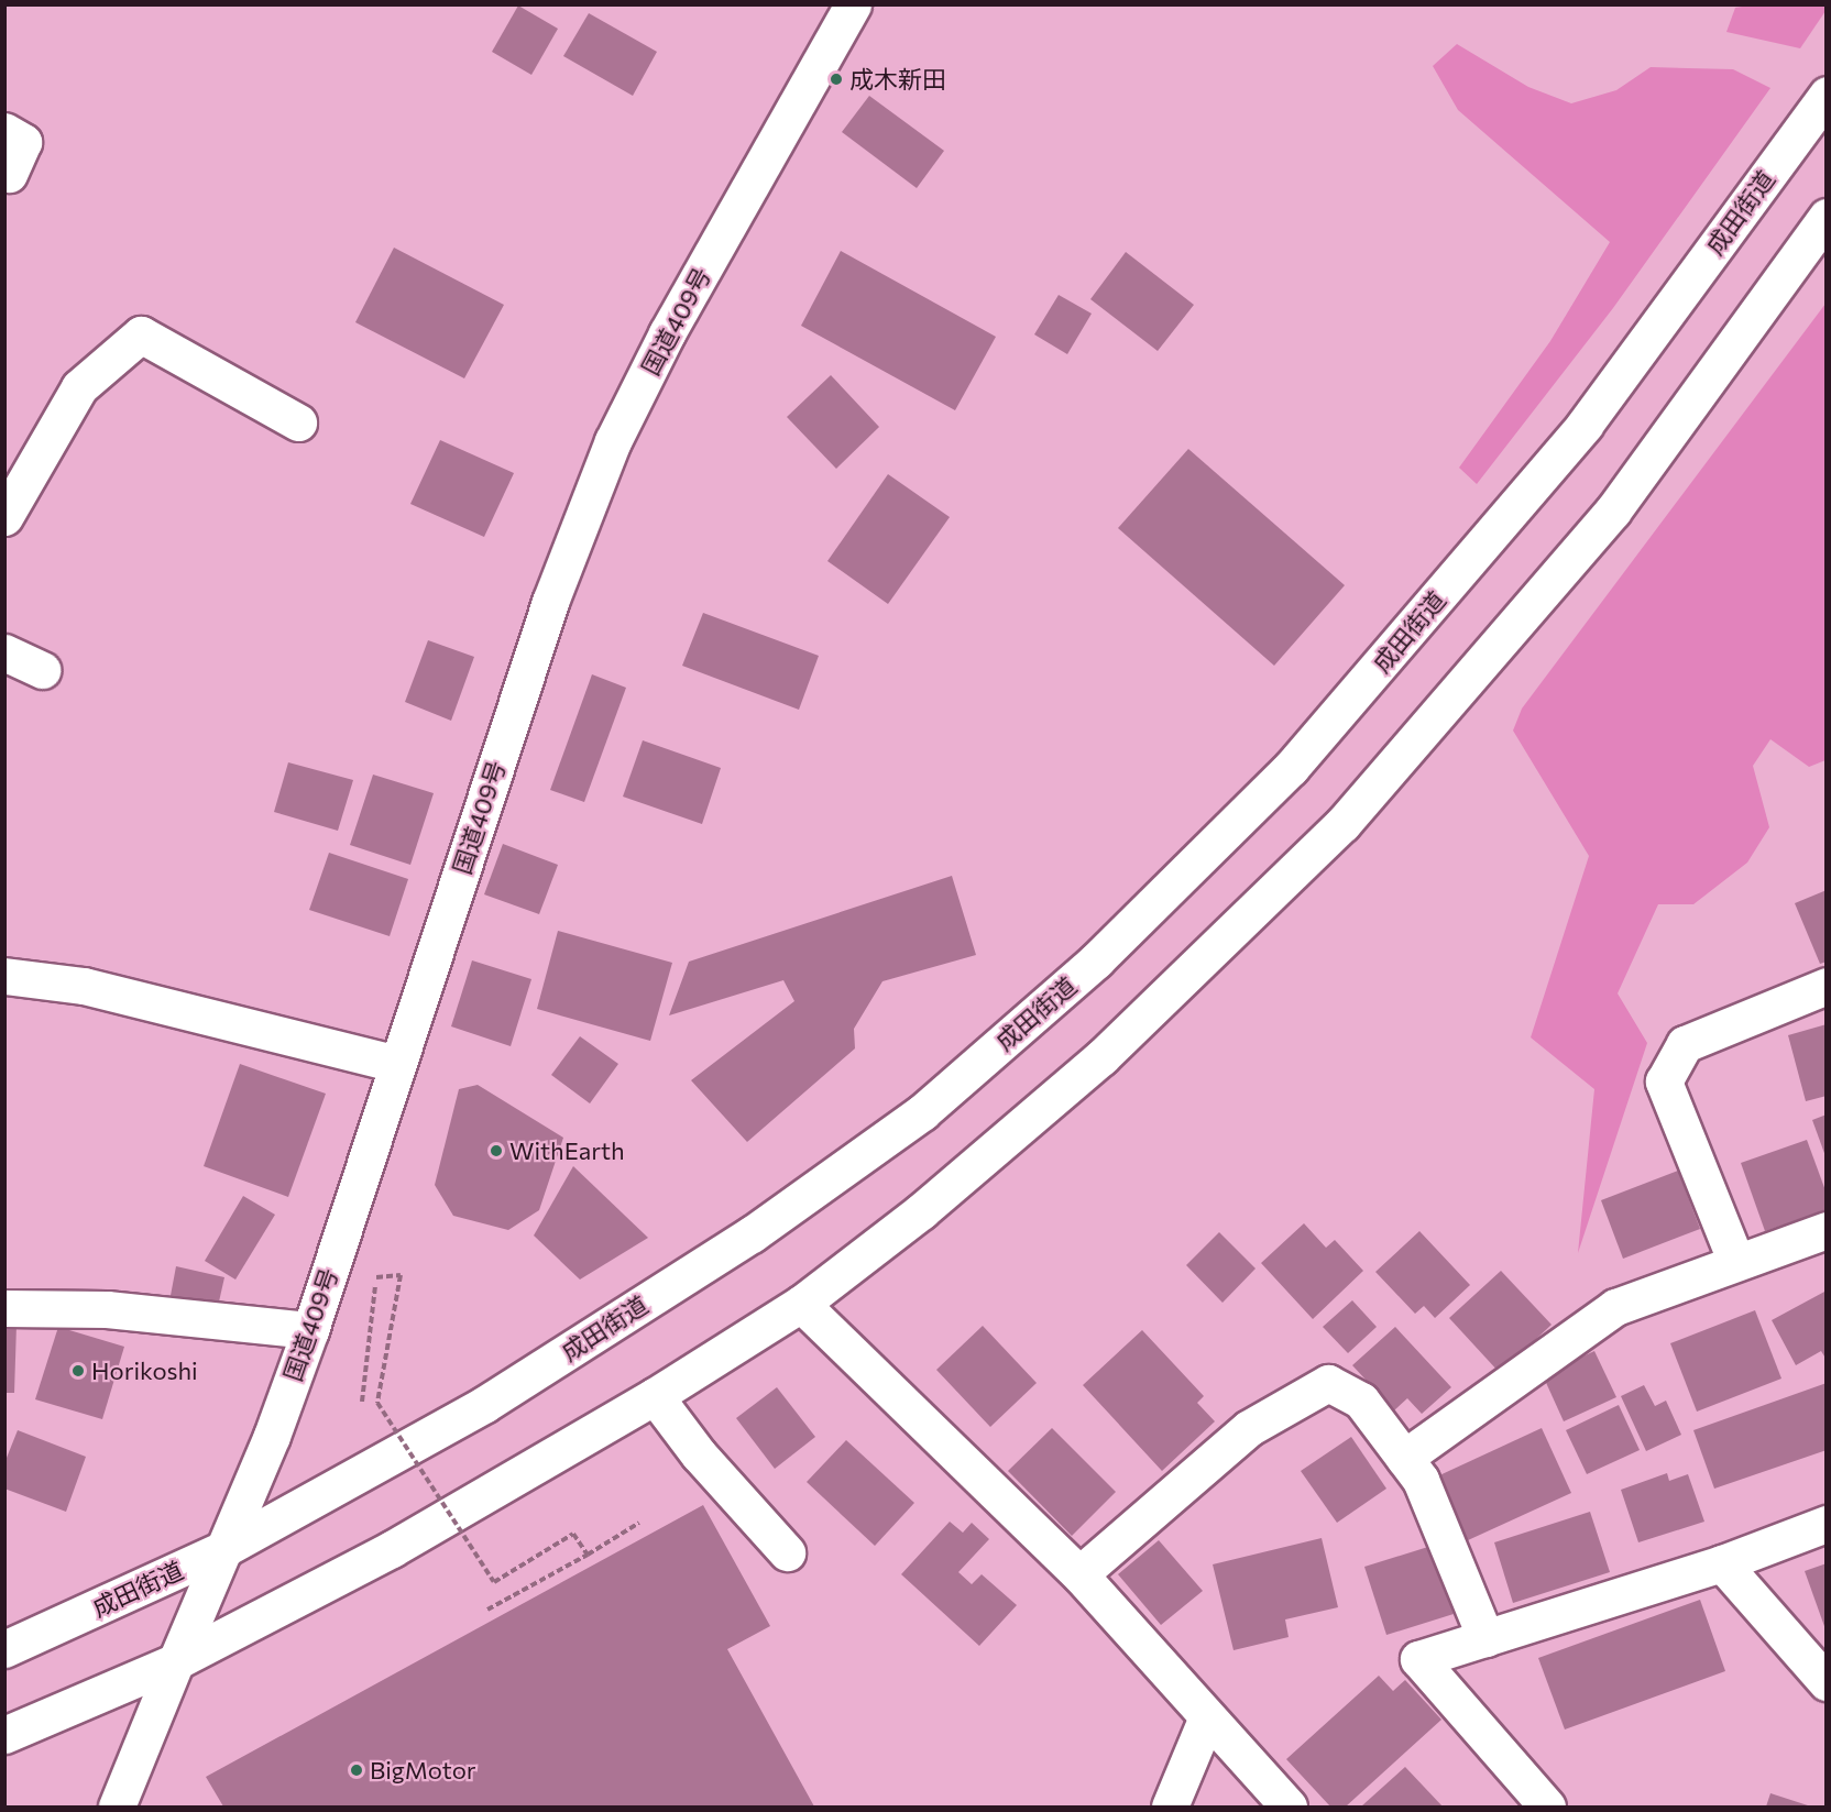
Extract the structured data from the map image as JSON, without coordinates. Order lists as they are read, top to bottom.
{
  "streets": {
    "main road": ["成田街道", "国道409号"]
  },
  "crossings": [
    ["成田街道", "国道409号"]
  ],
  "places": [
    "成木新田",
    "WithEarth",
    "Horikoshi",
    "BigMotor"
  ]
}
